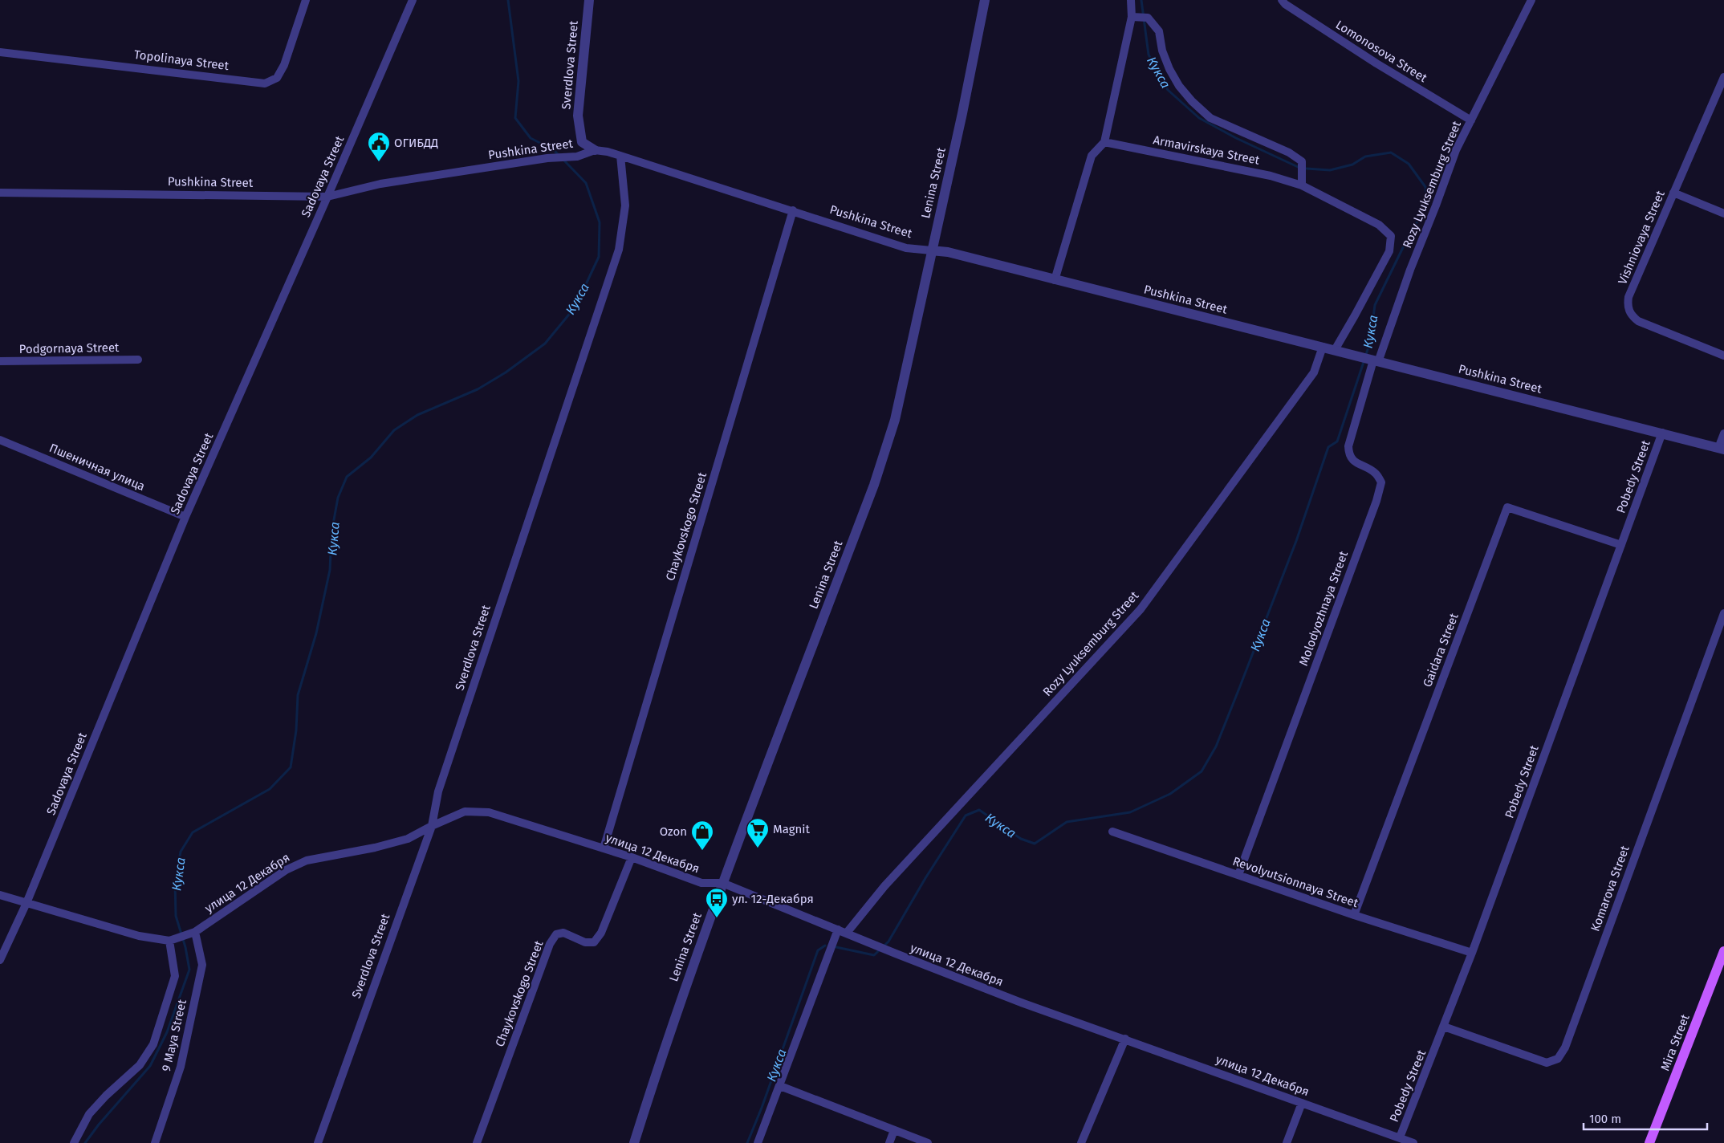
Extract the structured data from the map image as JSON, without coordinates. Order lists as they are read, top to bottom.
{
  "streets": {
    "main road": ["Mira Street"],
    "street": [
      "Lomonosova Street",
      "Topolinaya Street",
      "Sverdlova Street",
      "Pushkina Street",
      "Armavirskaya Street",
      "Sadovaya Street",
      "Lenina Street",
      "Rozy Lyuksemburg Street",
      "Vishniovaya Street",
      "Podgornaya Street",
      "Пшеничная улица",
      "Pobedy Street",
      "Chaykovskogo Street",
      "Molodyozhnaya Street",
      "Gaidara Street",
      "улица 12 Декабря",
      "Revolyutsionnaya Street",
      "Komarova Street",
      "9 Maya Street"
    ]
  },
  "crossings": [
    ["Lomonosova Street", "Rozy Lyuksemburg Street"],
    ["Sverdlova Street", "Pushkina Street"],
    ["Sverdlova Street", "улица 12 Декабря"],
    ["Pushkina Street", "Armavirskaya Street"],
    ["Pushkina Street", "Sadovaya Street"],
    ["Pushkina Street", "Lenina Street"],
    ["Pushkina Street", "Rozy Lyuksemburg Street"],
    ["Pushkina Street", "Pobedy Street"],
    ["Pushkina Street", "Chaykovskogo Street"],
    ["Pushkina Street", "Molodyozhnaya Street"],
    ["Sadovaya Street", "Пшеничная улица"],
    ["Lenina Street", "улица 12 Декабря"],
    ["Rozy Lyuksemburg Street", "Molodyozhnaya Street"],
    ["Rozy Lyuksemburg Street", "улица 12 Декабря"],
    ["Pobedy Street", "Gaidara Street"],
    ["Pobedy Street", "улица 12 Декабря"],
    ["Pobedy Street", "Revolyutsionnaya Street"],
    ["Pobedy Street", "Komarova Street"],
    ["Chaykovskogo Street", "улица 12 Декабря"],
    ["Molodyozhnaya Street", "Revolyutsionnaya Street"],
    ["Gaidara Street", "Revolyutsionnaya Street"],
    ["улица 12 Декабря", "9 Maya Street"]
  ],
  "water": ["Кукса"],
  "places": {
    "public building": ["ОГИБДД"],
    "supermarket": ["Magnit"],
    "shop": ["Ozon"],
    "bus stop": ["ул. 12-Декабря"]
  },
  "scale_bar": "100 m"
}
